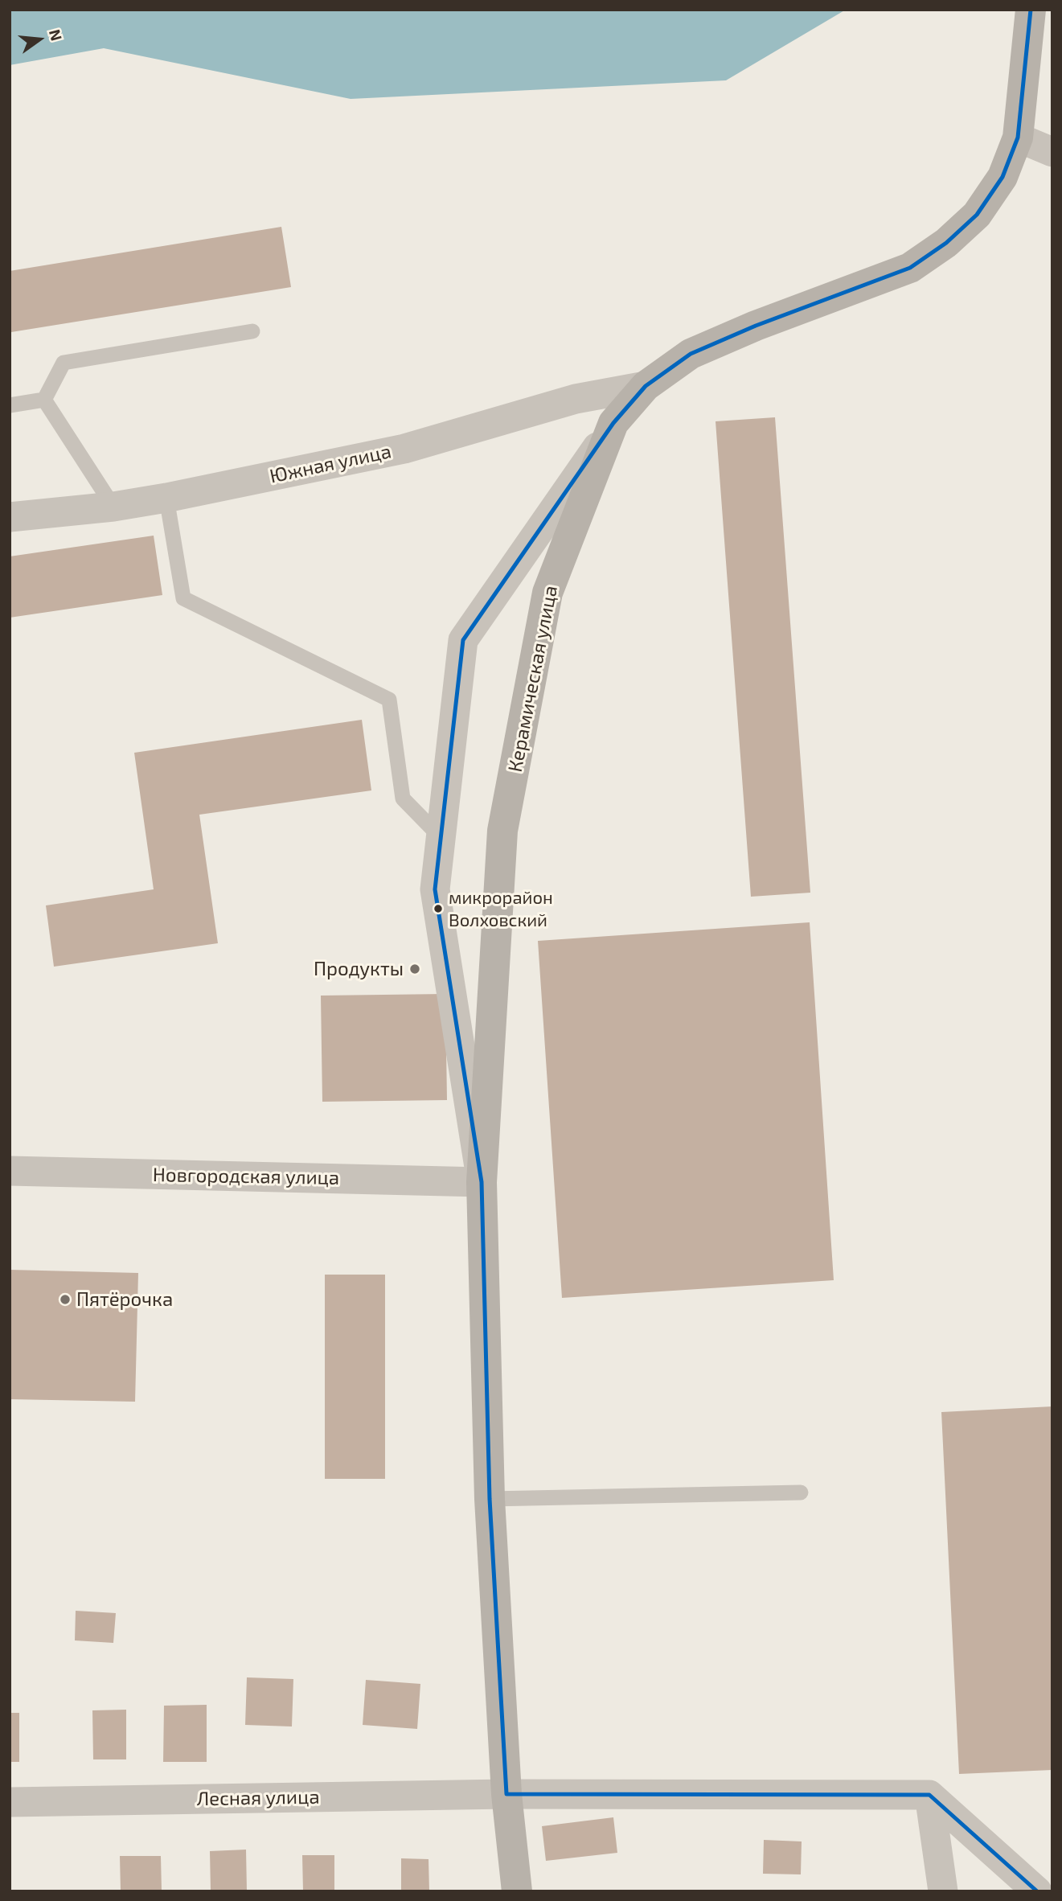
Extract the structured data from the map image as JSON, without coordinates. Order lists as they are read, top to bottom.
{
  "streets": {
    "street": [
      "Южная улица",
      "Керамическая улица",
      "Новгородская улица",
      "Лесная улица"
    ]
  },
  "crossings": [
    ["Керамическая улица", "Новгородская улица"],
    ["Керамическая улица", "Лесная улица"]
  ],
  "places": ["микрорайон Волховский", "Продукты", "Пятёрочка"],
  "north": "right"
}
